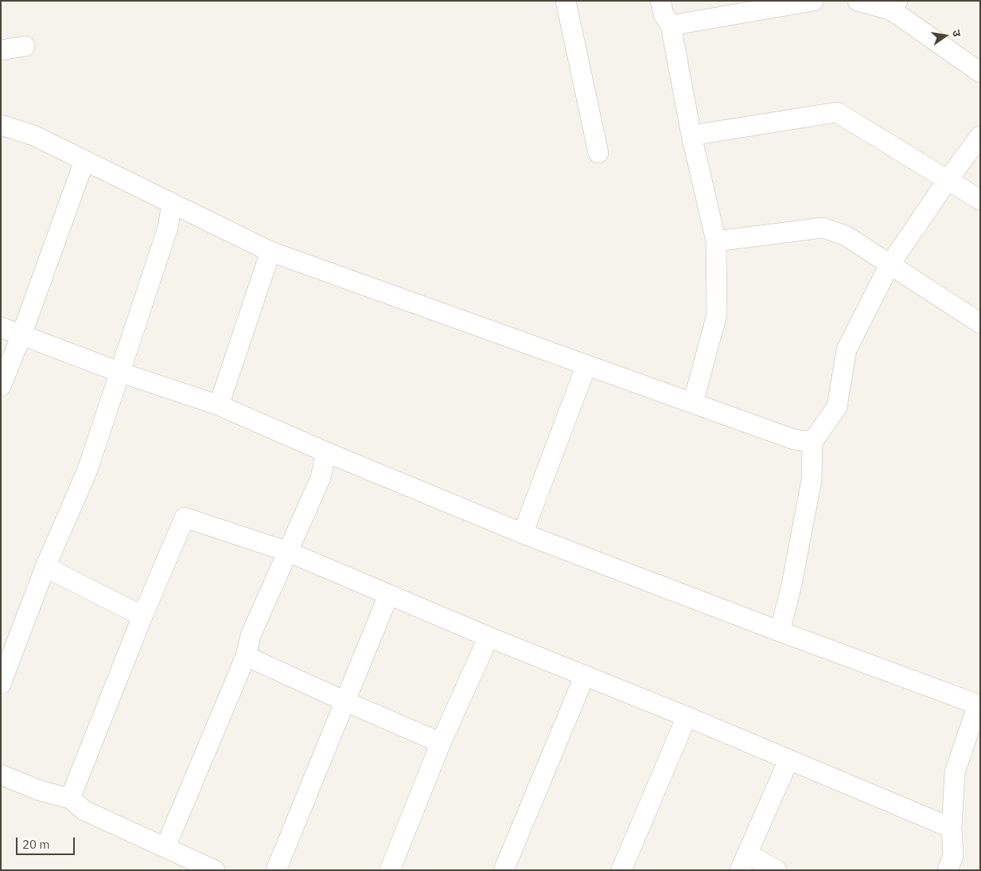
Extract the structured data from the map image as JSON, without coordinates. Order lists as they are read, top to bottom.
{
  "scale_bar": "20 m",
  "north": "right"
}
